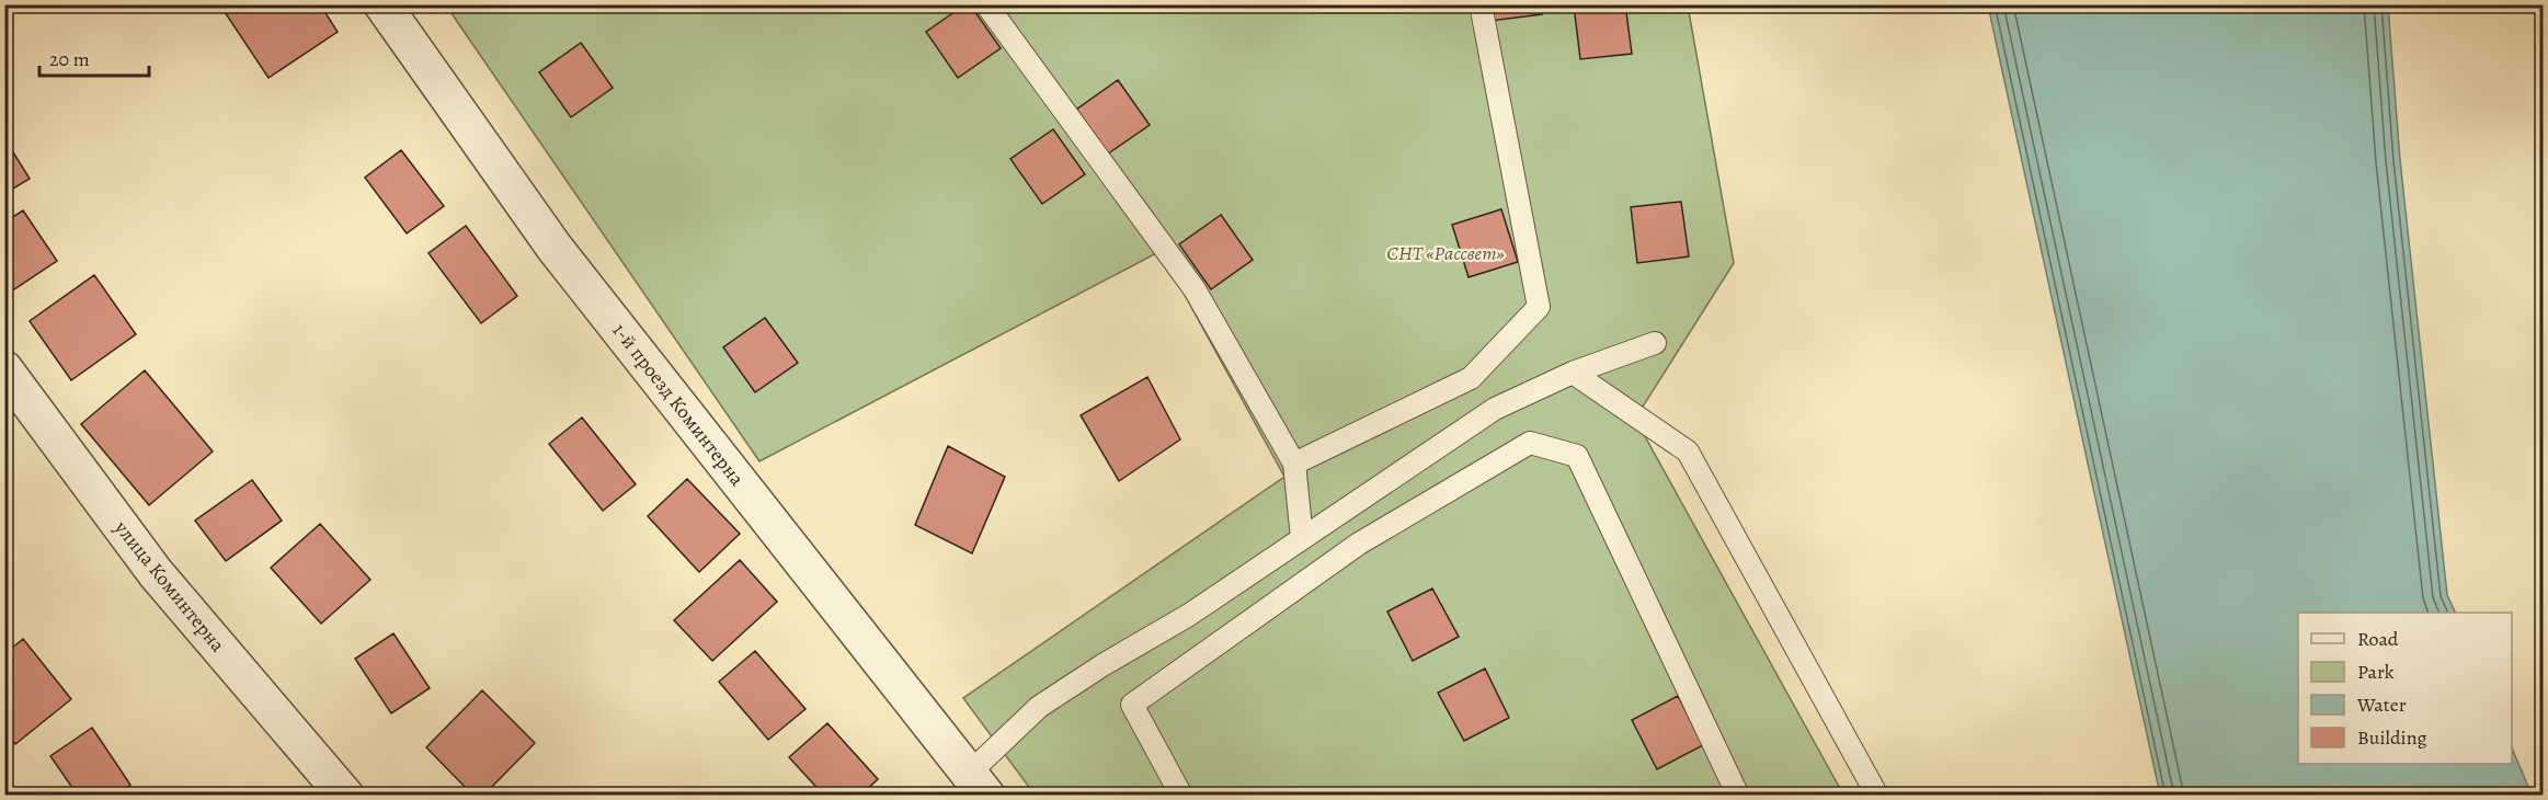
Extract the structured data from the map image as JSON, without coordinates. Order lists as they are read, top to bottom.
{
  "streets": {
    "street": ["1-й проезд Коминтерна", "улица Коминтерна"]
  },
  "parks": ["СНТ «Рассвет»"],
  "legend": [
    "Road",
    "Park",
    "Water",
    "Building"
  ],
  "scale_bar": "20 m"
}
